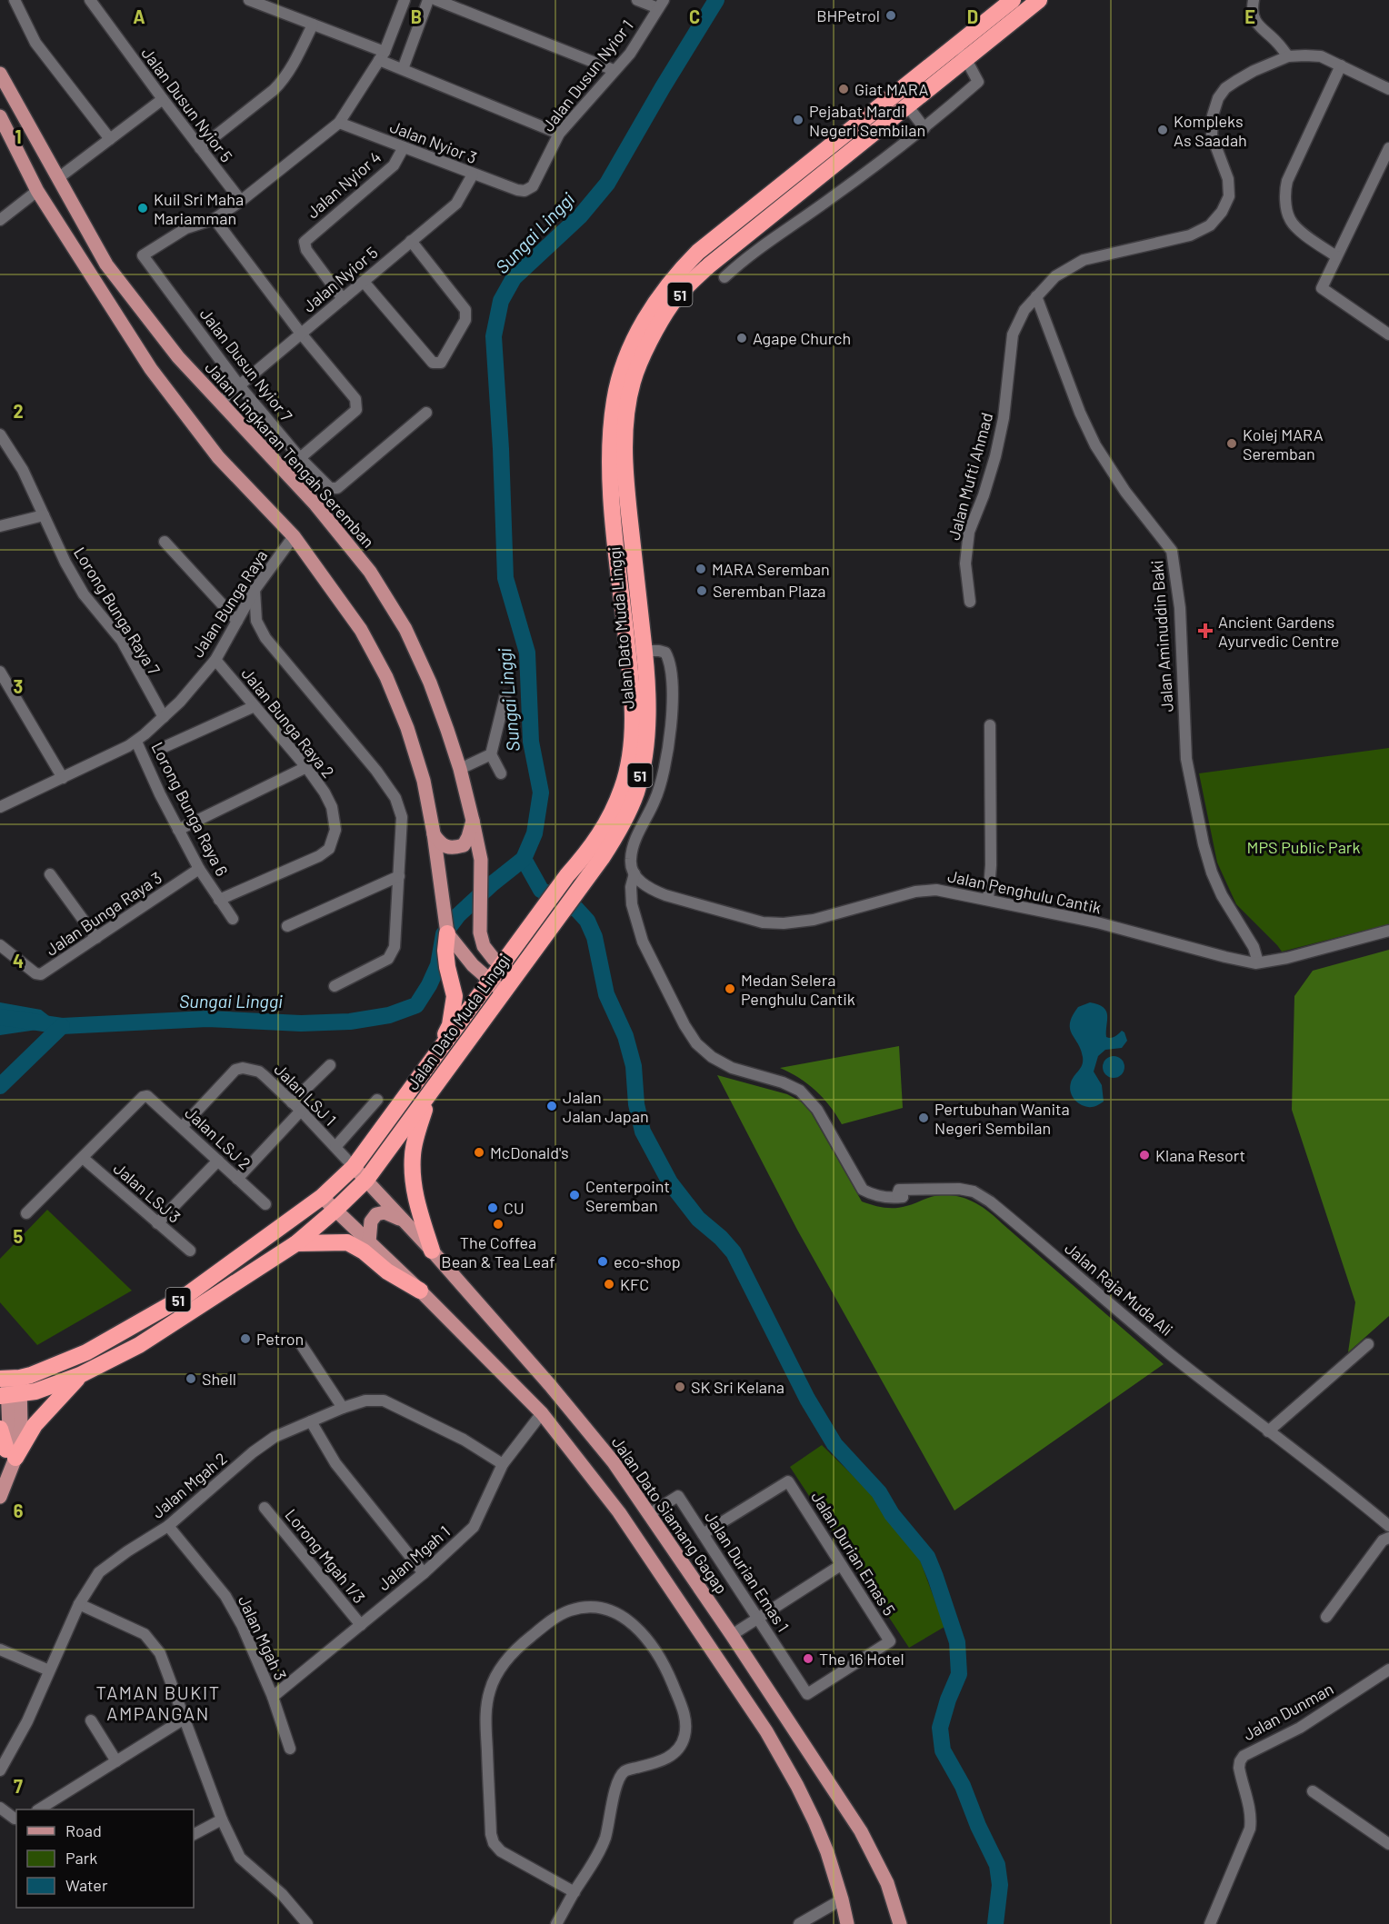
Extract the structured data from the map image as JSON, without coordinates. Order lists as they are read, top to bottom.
{
  "streets": {
    "highway": ["51", "Jalan Dato Muda Linggi"],
    "main road": ["Jalan Lingkaran Tengah Seremban", "Jalan Dato Siamang Gagap"],
    "street": [
      "Jalan Dusun Nyior 1",
      "Jalan Dusun Nyior 5",
      "Jalan Nyior 3",
      "Jalan Nyior 4",
      "Jalan Nyior 5",
      "Jalan Dusun Nyior 7",
      "Jalan Mufti Ahmad",
      "Jalan Bunga Raya",
      "Lorong Bunga Raya 7",
      "Jalan Aminuddin Baki",
      "Jalan Bunga Raya 2",
      "Lorong Bunga Raya 6",
      "Jalan Penghulu Cantik",
      "Jalan Bunga Raya 3",
      "Jalan LSJ 1",
      "Jalan LSJ 2",
      "Jalan LSJ 3",
      "Jalan Raja Muda Ali",
      "Jalan Mgah 2",
      "Jalan Durian Emas 5",
      "Lorong Mgah 1/3",
      "Jalan Mgah 1",
      "Jalan Durian Emas 1",
      "Jalan Mgah 3",
      "Jalan Dunman"
    ]
  },
  "crossings": [
    ["Jalan Dusun Nyior 1", "Jalan Nyior 3"],
    ["Jalan Nyior 3", "Jalan Nyior 4"],
    ["Jalan Nyior 3", "Jalan Nyior 5"],
    ["Jalan Nyior 4", "Jalan Nyior 5"],
    ["Jalan Nyior 5", "Jalan Dusun Nyior 7"],
    ["Jalan Nyior 5", "Jalan Lingkaran Tengah Seremban"],
    ["Jalan Lingkaran Tengah Seremban", "Jalan Dato Muda Linggi"],
    ["Jalan Mufti Ahmad", "Jalan Aminuddin Baki"],
    ["Jalan Bunga Raya", "Lorong Bunga Raya 7"],
    ["Jalan Bunga Raya", "Jalan Bunga Raya 2"],
    ["Jalan Bunga Raya", "Lorong Bunga Raya 6"],
    ["Jalan Dato Muda Linggi", "Jalan LSJ 1"],
    ["Jalan Dato Muda Linggi", "Jalan Dato Siamang Gagap"],
    ["Jalan Aminuddin Baki", "Jalan Penghulu Cantik"],
    ["Jalan Bunga Raya 2", "Lorong Bunga Raya 6"],
    ["Lorong Bunga Raya 6", "Jalan Bunga Raya 3"],
    ["Jalan Penghulu Cantik", "Jalan Raja Muda Ali"],
    ["Jalan LSJ 1", "Jalan LSJ 2"],
    ["Jalan LSJ 1", "Jalan Dato Siamang Gagap"],
    ["Jalan LSJ 2", "Jalan LSJ 3"],
    ["Jalan Mgah 2", "Jalan Mgah 1"],
    ["Jalan Mgah 2", "Jalan Mgah 3"],
    ["Jalan Dato Siamang Gagap", "Jalan Durian Emas 1"],
    ["Jalan Durian Emas 5", "Jalan Durian Emas 1"],
    ["Lorong Mgah 1/3", "Jalan Mgah 1"],
    ["Jalan Mgah 1", "Jalan Mgah 3"]
  ],
  "districts": ["TAMAN BUKIT AMPANGAN"],
  "water": ["Sungai Linggi"],
  "parks": ["MPS Public Park"],
  "places": {
    "other": [
      "BHPetrol",
      "Giat MARA",
      "Pejabat Mardi Negeri Sembilan",
      "Kompleks As Saadah",
      "Kuil Sri Maha Mariamman",
      "Agape Church",
      "Kolej MARA Seremban",
      "MARA Seremban",
      "Seremban Plaza",
      "Medan Selera Penghulu Cantik",
      "Jalan Jalan Japan",
      "Pertubuhan Wanita Negeri Sembilan",
      "McDonald's",
      "Klana Resort",
      "Centerpoint Seremban",
      "CU",
      "The Coffea Bean & Tea Leaf",
      "eco-shop",
      "KFC",
      "Petron",
      "Shell",
      "SK Sri Kelana",
      "The 16 Hotel"
    ],
    "health": ["Ancient Gardens Ayurvedic Centre"]
  },
  "legend": ["Road", "Park", "Water"],
  "grid": {
    "columns": [
      "A",
      "B",
      "C",
      "D",
      "E"
    ],
    "rows": [
      "1",
      "2",
      "3",
      "4",
      "5",
      "6",
      "7"
    ]
  }
}
